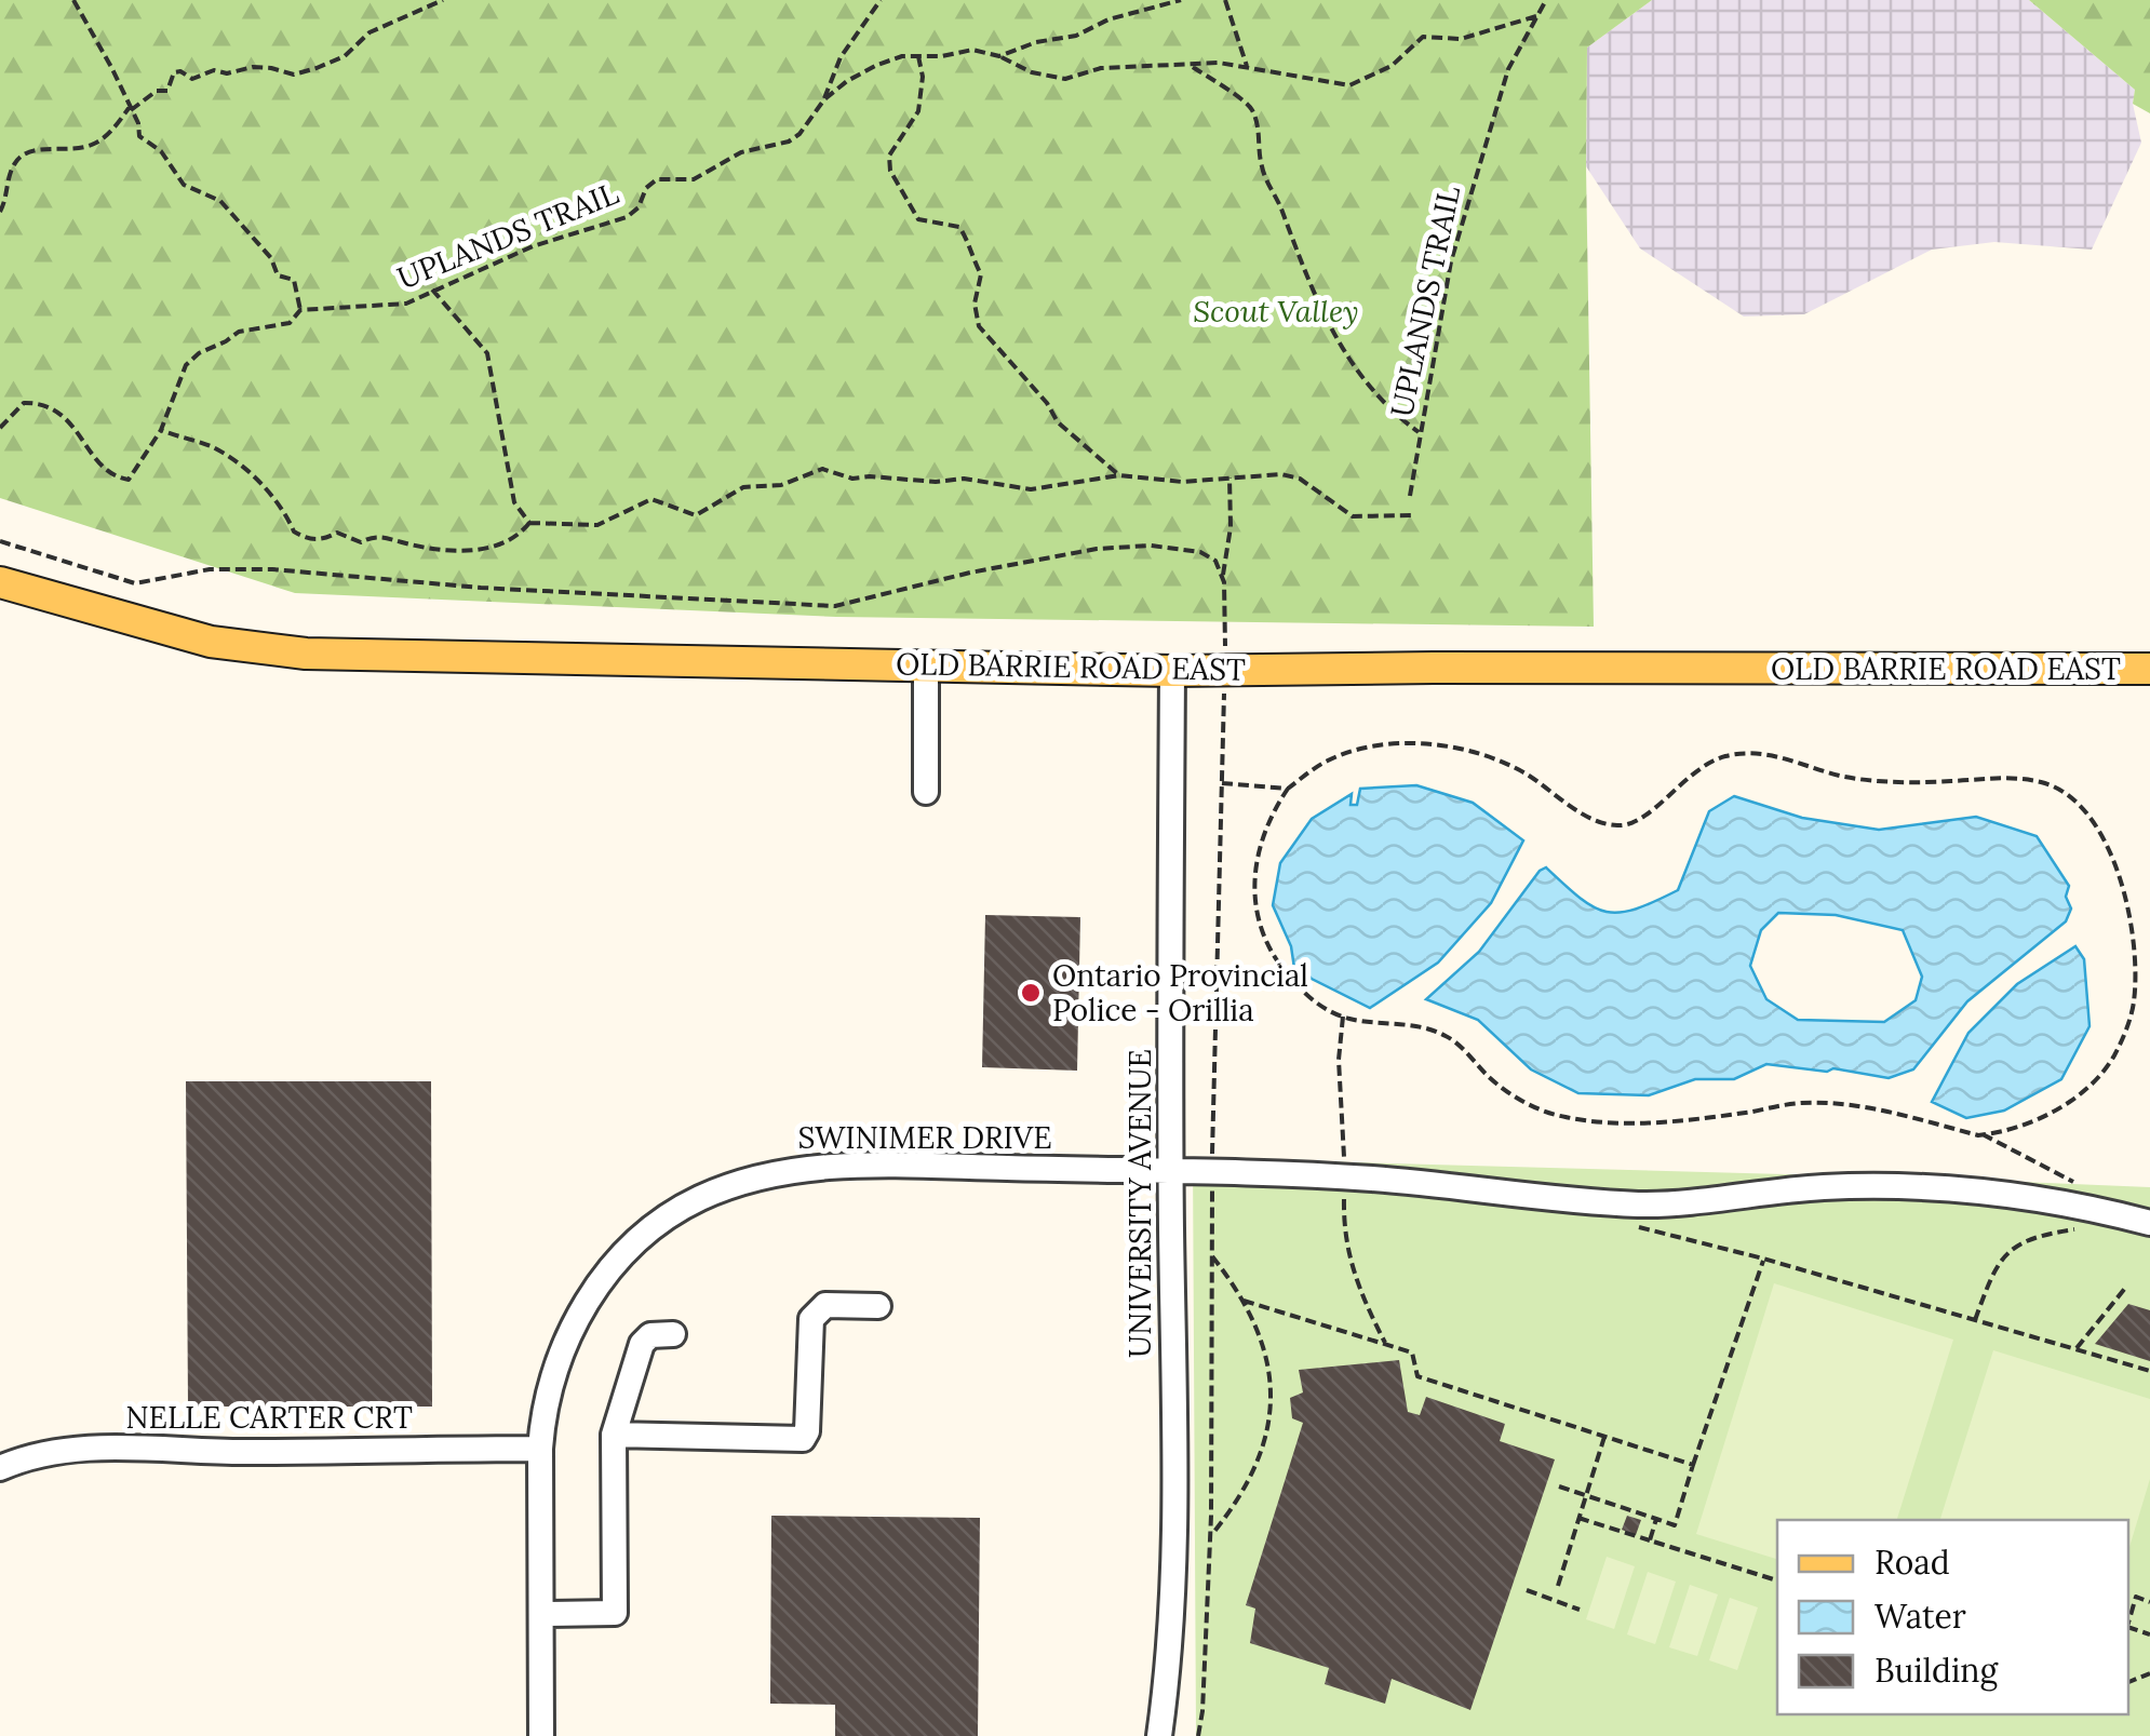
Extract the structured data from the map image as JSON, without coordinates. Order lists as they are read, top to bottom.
{
  "streets": {
    "main road": ["OLD BARRIE ROAD EAST"],
    "street": ["SWINIMER DRIVE", "UNIVERSITY AVENUE", "NELLE CARTER CRT"],
    "path": ["UPLANDS TRAIL"]
  },
  "crossings": [
    ["OLD BARRIE ROAD EAST", "UNIVERSITY AVENUE"],
    ["SWINIMER DRIVE", "UNIVERSITY AVENUE"],
    ["SWINIMER DRIVE", "NELLE CARTER CRT"]
  ],
  "parks": ["Scout Valley"],
  "places": ["Ontario Provincial Police - Orillia"],
  "legend": ["Road", "Water", "Building"]
}
